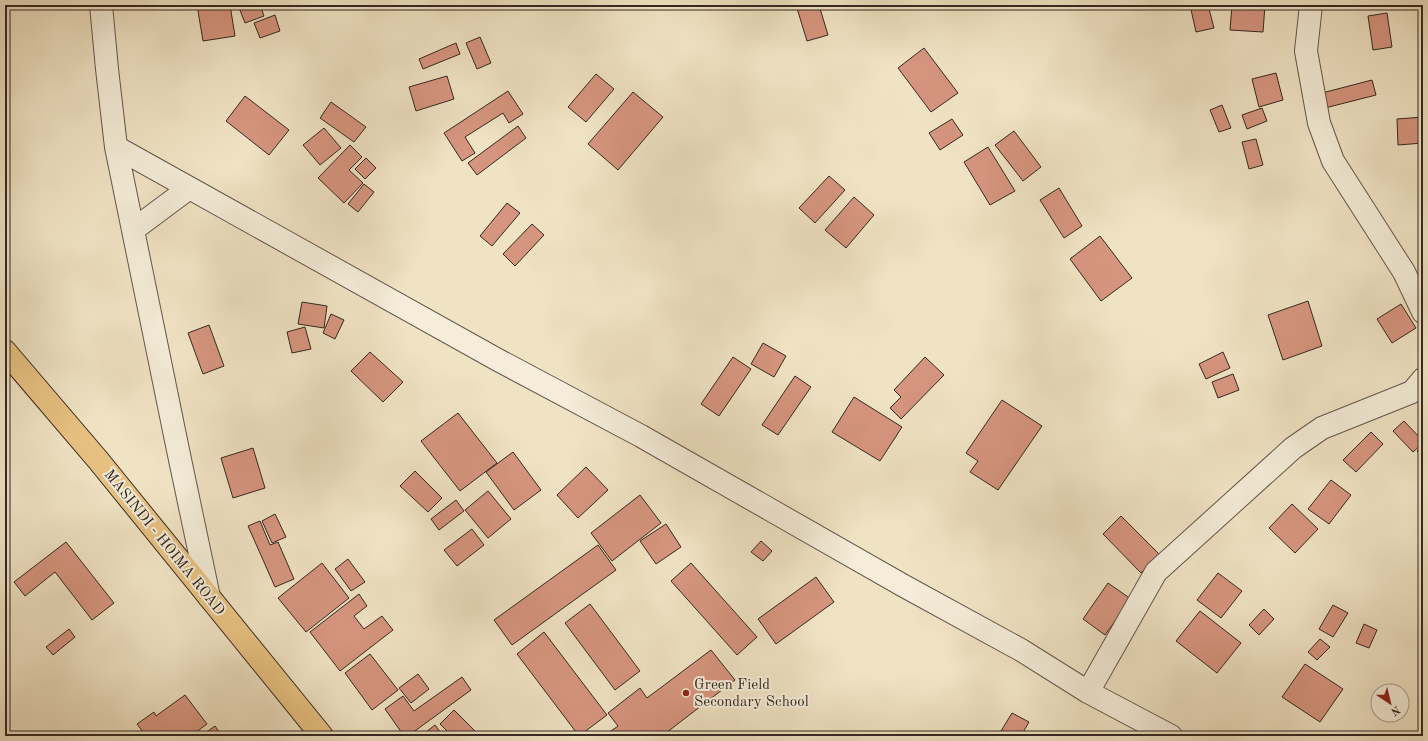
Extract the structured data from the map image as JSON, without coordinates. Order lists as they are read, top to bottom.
{
  "streets": {
    "main road": ["MASINDI - HOIMA ROAD"]
  },
  "places": ["Green Field Secondary School"],
  "north": "bottom right"
}
